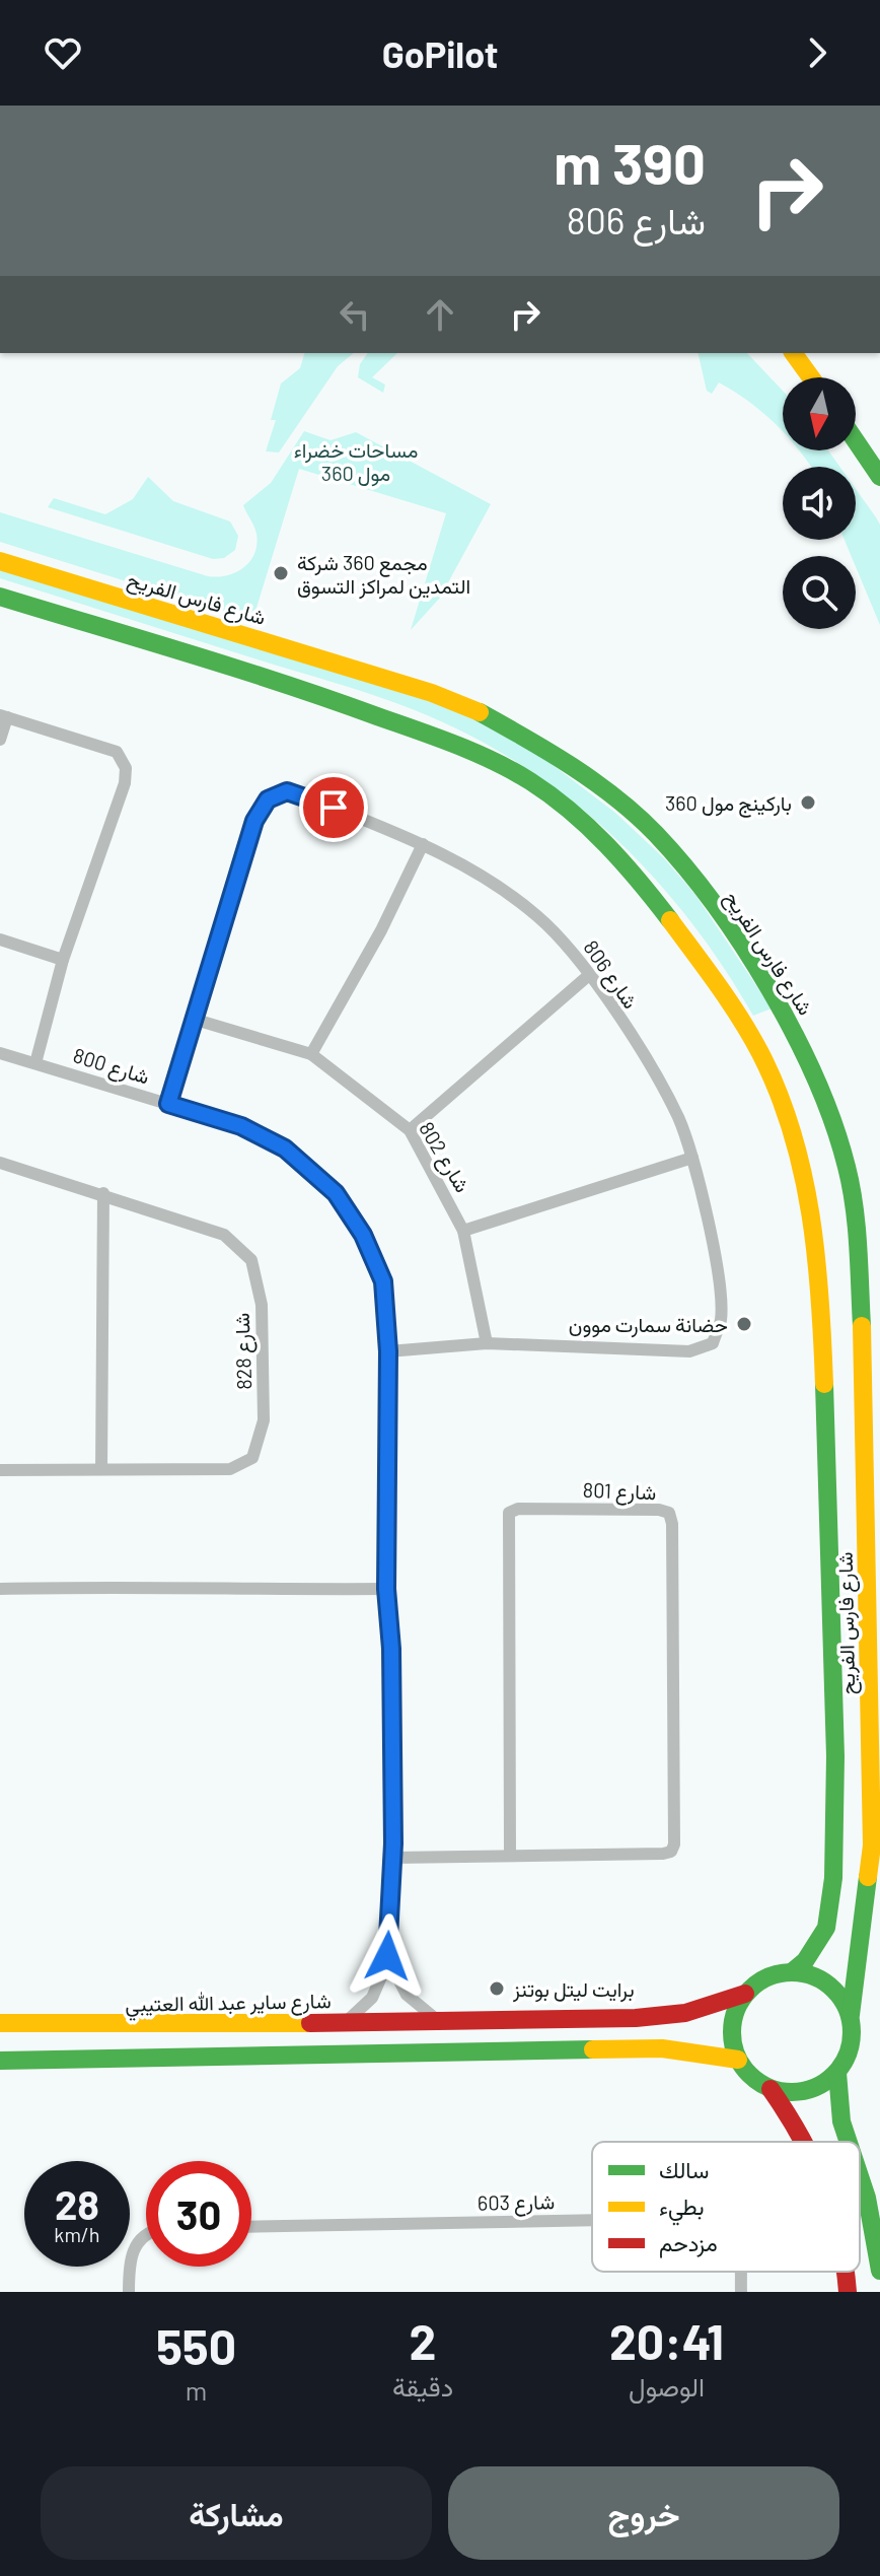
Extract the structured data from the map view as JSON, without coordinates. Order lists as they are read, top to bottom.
{
  "streets": {
    "main road": ["شارع فارس الفريح", "شارع ساير عبد الله العتيبي"],
    "street": [
      "شارع 806",
      "شارع 800",
      "شارع 802",
      "شارع 828",
      "شارع 801",
      "شارع 603"
    ]
  },
  "crossings": [
    ["شارع فارس الفريح", "شارع ساير عبد الله العتيبي"],
    ["شارع 806", "شارع 800"],
    ["شارع 806", "شارع 802"],
    ["شارع 800", "شارع 801"],
    ["شارع 800", "شارع ساير عبد الله العتيبي"]
  ],
  "parks": ["مساحات خضراء 360 مول"],
  "places": [
    "مجمع 360 شركة التمدين لمراكز التسوق",
    "باركينج مول 360",
    "حضانة سمارت موون",
    "برايت ليتل بوتنز"
  ],
  "legend": ["سالك", "بطيء", "مزدحم"],
  "north": "bottom",
  "page": {
    "header": "GoPilot",
    "turn": ["390 m", "شارع 806"],
    "speed": "28 km/h",
    "limit": "30",
    "eta": [
      "20:41",
      "الوصول",
      "2",
      "دقيقة",
      "550",
      "m"
    ],
    "buttons": ["خروج", "مشاركة"]
  }
}
